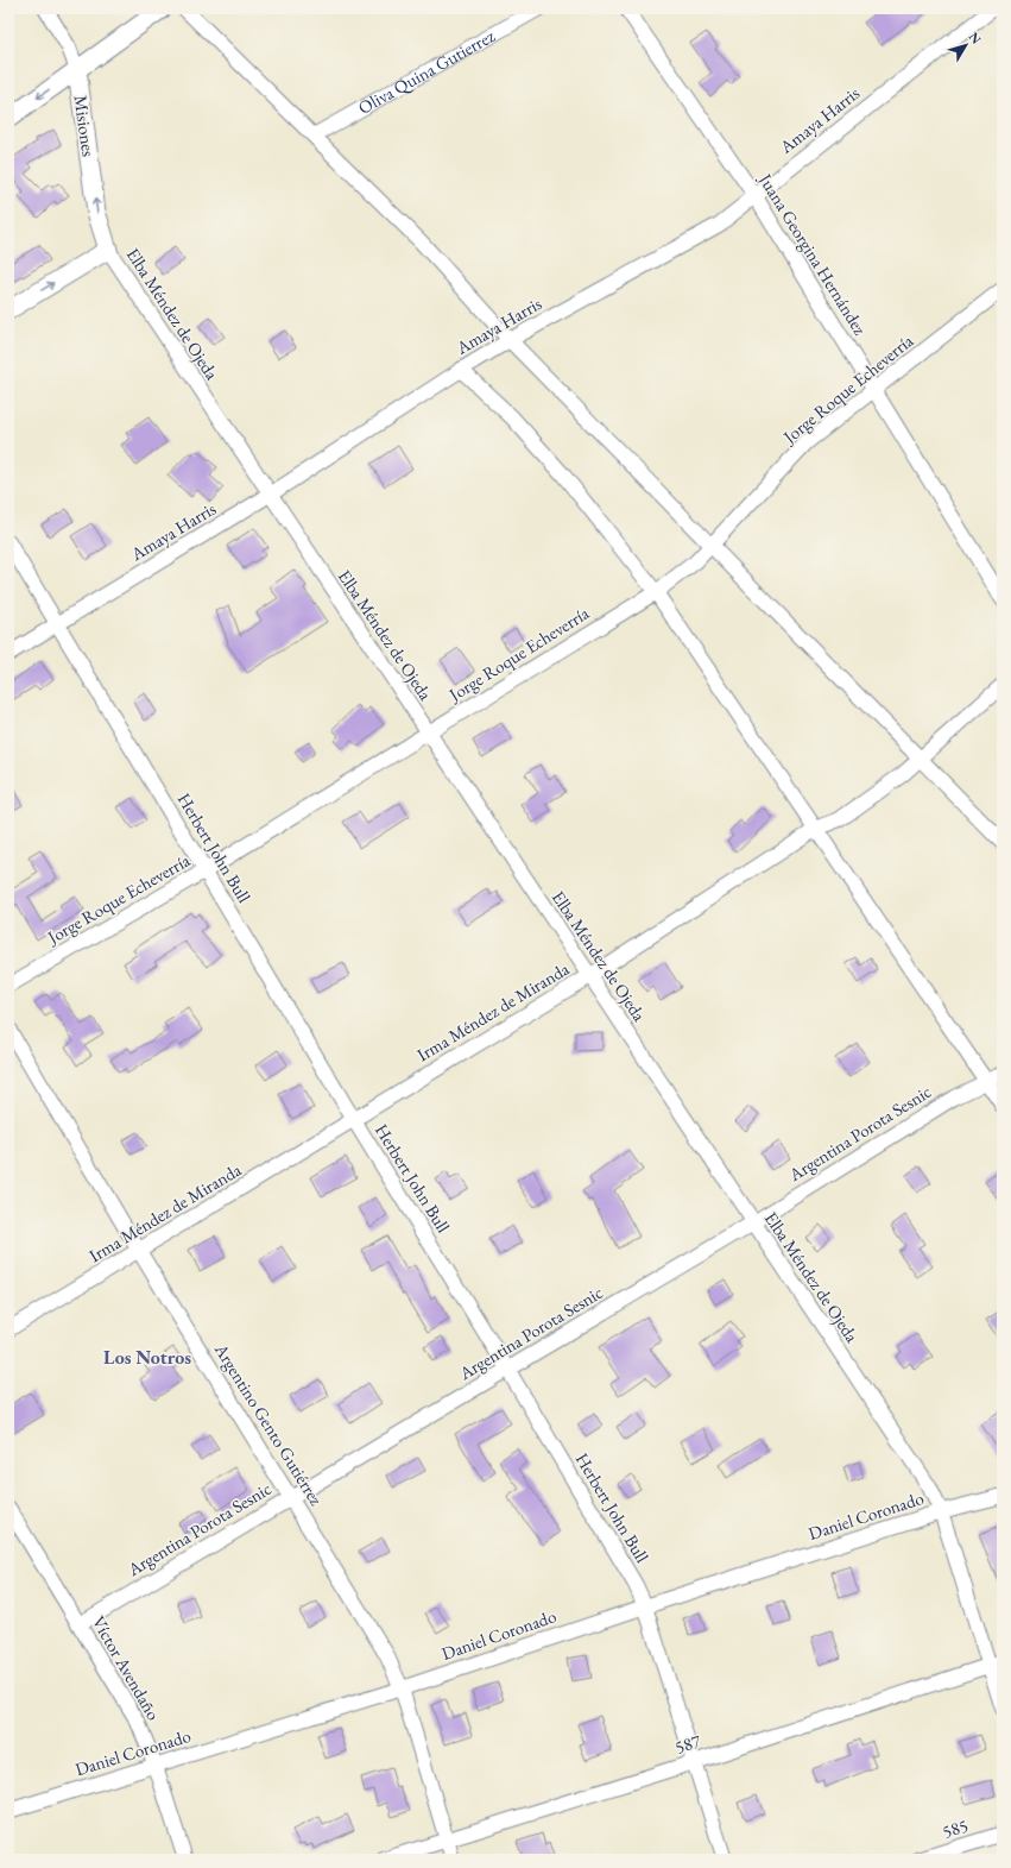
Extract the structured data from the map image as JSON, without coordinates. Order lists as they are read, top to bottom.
{
  "streets": {
    "street": [
      "Oliva Quina Gutierrez",
      "Amaya Harris",
      "Misiones",
      "Juana Georgina Hernández",
      "Elba Méndez de Ojeda",
      "Jorge Roque Echeverría",
      "Herbert John Bull",
      "Irma Méndez de Miranda",
      "Argentina Porota Sesnic",
      "Argentino Gento Gutiérrez",
      "Daniel Coronado",
      "Víctor Avendaño",
      "587",
      "585"
    ]
  },
  "crossings": [
    ["Amaya Harris", "Juana Georgina Hernández"],
    ["Amaya Harris", "Elba Méndez de Ojeda"],
    ["Amaya Harris", "Herbert John Bull"],
    ["Misiones", "Elba Méndez de Ojeda"],
    ["Juana Georgina Hernández", "Jorge Roque Echeverría"],
    ["Elba Méndez de Ojeda", "Jorge Roque Echeverría"],
    ["Elba Méndez de Ojeda", "Irma Méndez de Miranda"],
    ["Elba Méndez de Ojeda", "Argentina Porota Sesnic"],
    ["Elba Méndez de Ojeda", "Daniel Coronado"],
    ["Elba Méndez de Ojeda", "587"],
    ["Jorge Roque Echeverría", "Herbert John Bull"],
    ["Herbert John Bull", "Irma Méndez de Miranda"],
    ["Herbert John Bull", "Argentina Porota Sesnic"],
    ["Herbert John Bull", "Daniel Coronado"],
    ["Herbert John Bull", "587"],
    ["Irma Méndez de Miranda", "Argentino Gento Gutiérrez"],
    ["Argentina Porota Sesnic", "Argentino Gento Gutiérrez"],
    ["Argentina Porota Sesnic", "Víctor Avendaño"],
    ["Argentino Gento Gutiérrez", "Daniel Coronado"],
    ["Argentino Gento Gutiérrez", "587"],
    ["Daniel Coronado", "Víctor Avendaño"]
  ],
  "one_way": ["Misiones"],
  "districts": ["Los Notros"],
  "north": "top right"
}
